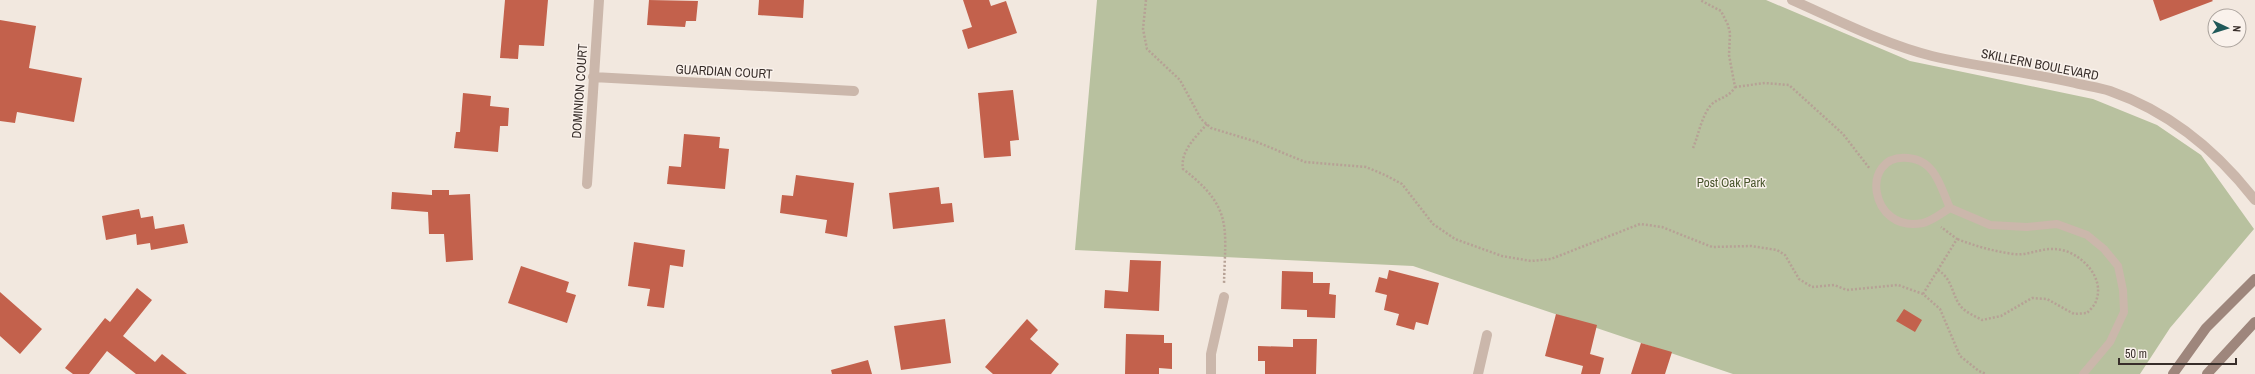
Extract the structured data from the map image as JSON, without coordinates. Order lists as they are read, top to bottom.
{
  "streets": {
    "street": ["SKILLERN BOULEVARD", "GUARDIAN COURT", "DOMINION COURT"]
  },
  "crossings": [
    ["GUARDIAN COURT", "DOMINION COURT"]
  ],
  "parks": ["Post Oak Park"],
  "scale_bar": "50 m",
  "north": "right"
}
